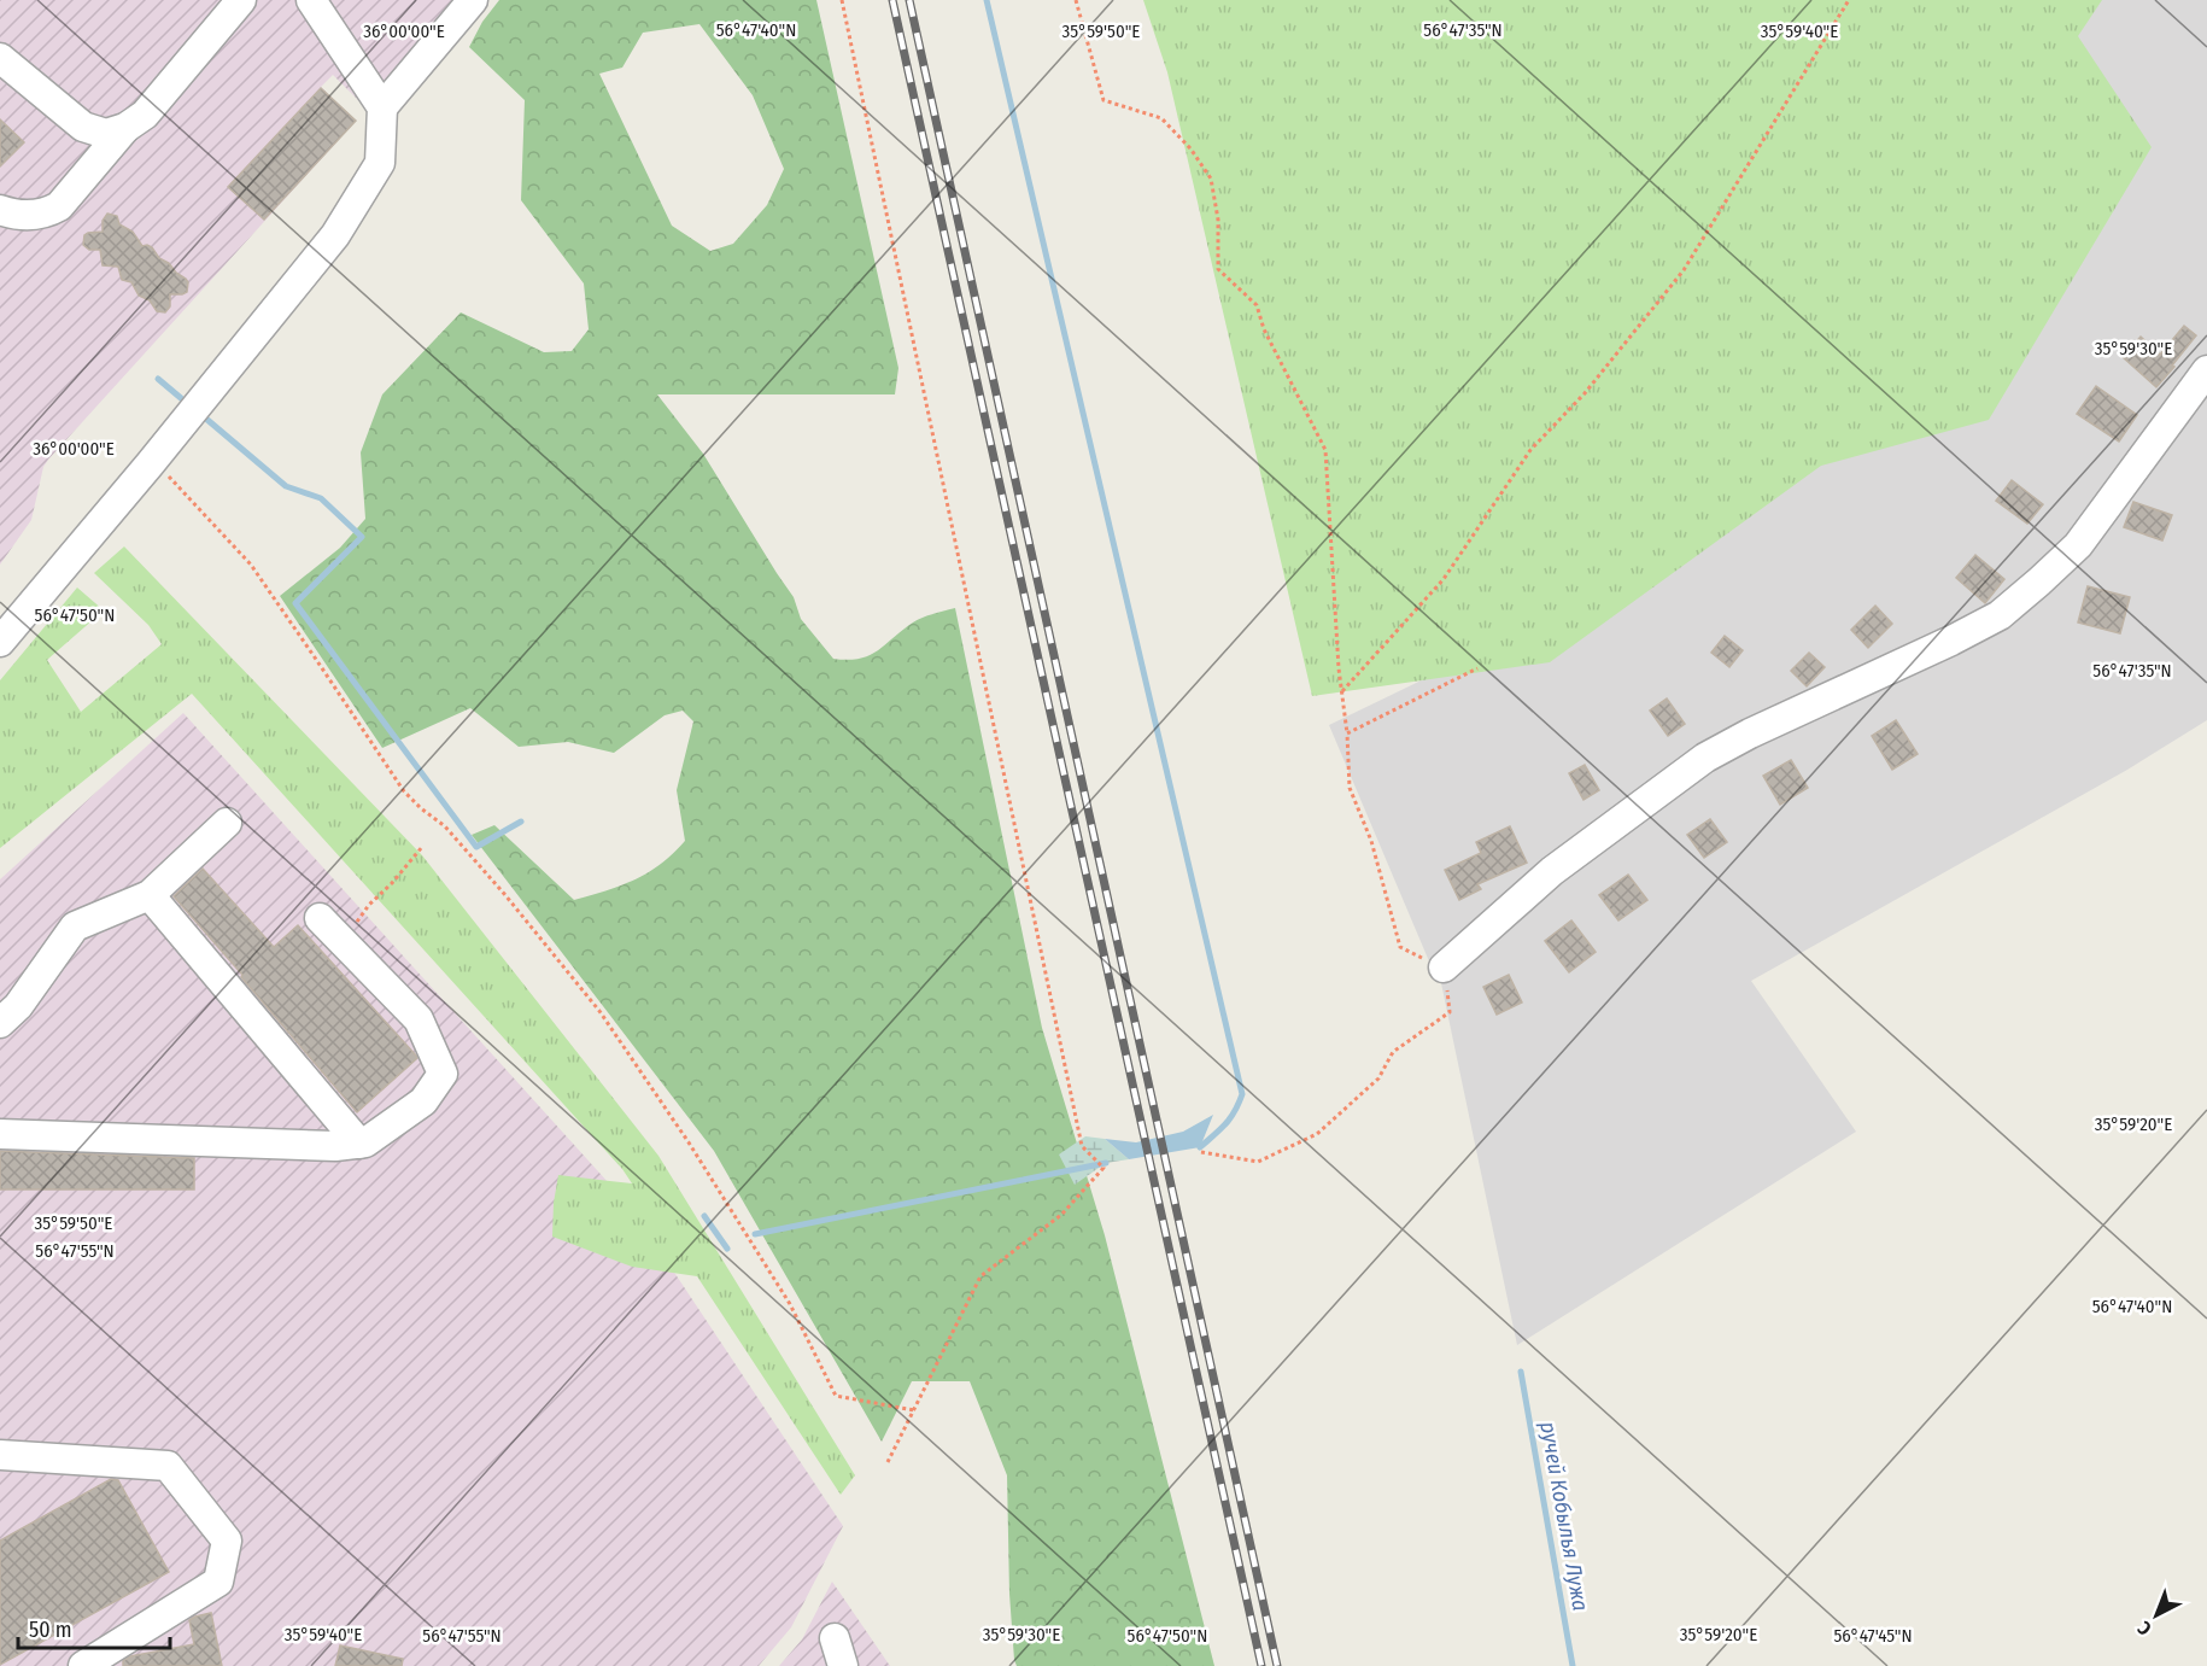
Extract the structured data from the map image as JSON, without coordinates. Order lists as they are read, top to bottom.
{
  "water": ["ручей Кобылья Лужа"],
  "scale_bar": "50 m",
  "north": "bottom left",
  "coordinates": [
    "56°47'40\"N",
    "56°47'35\"N",
    "36°00'00\"E",
    "35°59'50\"E",
    "35°59'40\"E",
    "35°59'30\"E",
    "56°47'50\"N",
    "35°59'20\"E",
    "56°47'55\"N",
    "56°47'45\"N"
  ]
}
